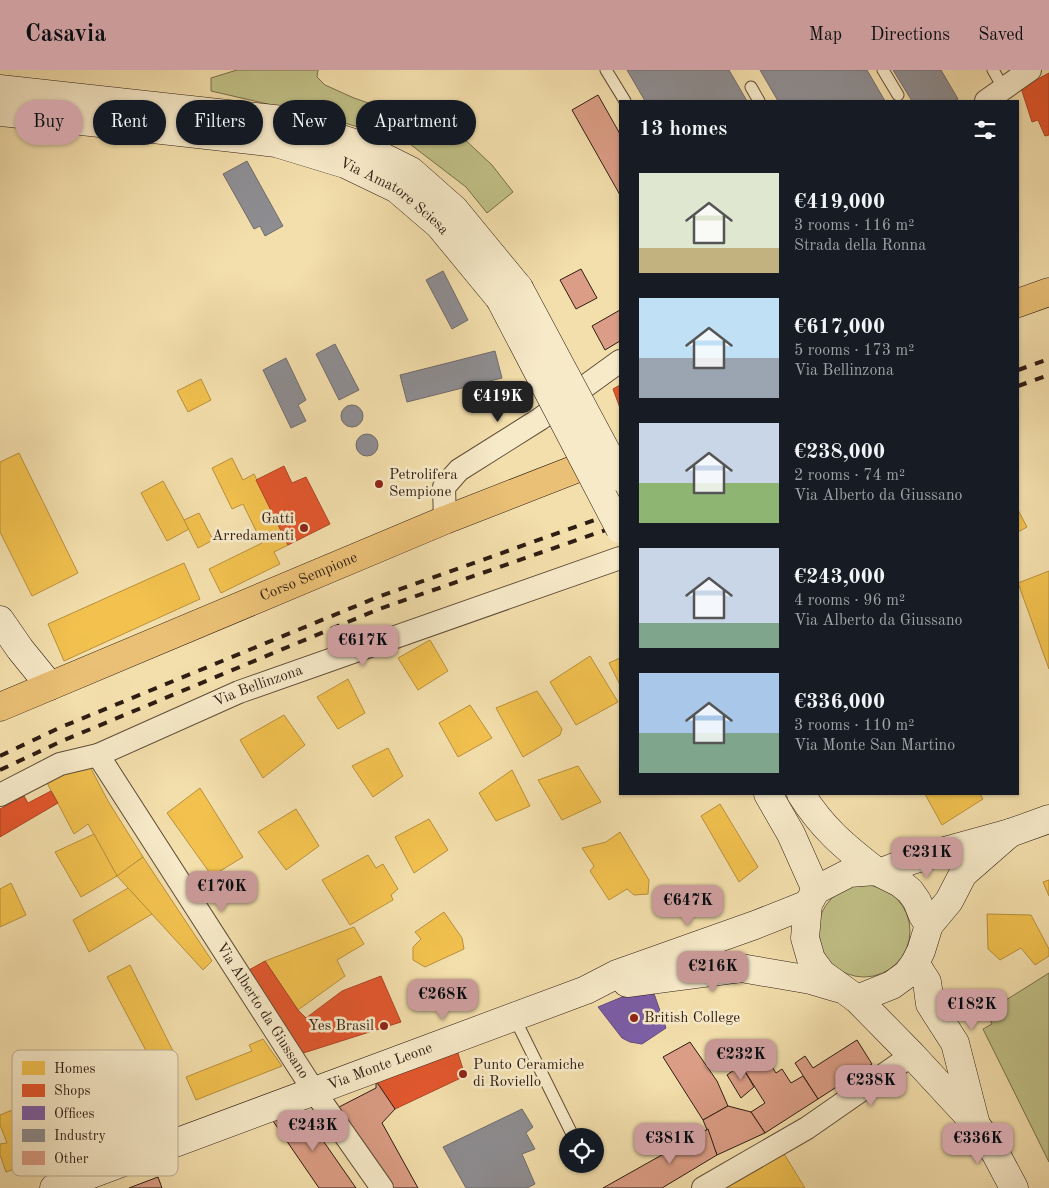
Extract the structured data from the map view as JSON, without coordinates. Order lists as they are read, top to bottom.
{
  "streets": {
    "main road": ["Corso Sempione"],
    "street": [
      "Via Amatore Sciesa",
      "Via Bellinzona",
      "Via Alberto da Giussano",
      "Via Monte Leone"
    ]
  },
  "crossings": [
    ["Via Bellinzona", "Via Alberto da Giussano"],
    ["Via Alberto da Giussano", "Via Monte Leone"]
  ],
  "places": [
    "Petrolifera Sempione",
    "Gatti Arredamenti",
    "British College",
    "Yes Brasil",
    "Punto Ceramiche di Roviello"
  ],
  "legend": [
    "Homes",
    "Shops",
    "Offices",
    "Industry",
    "Other"
  ],
  "page": {
    "header": "Casavia",
    "nav": ["Map", "Directions", "Saved"],
    "chip": [
      "Buy",
      "Rent",
      "Filters",
      "New",
      "Apartment"
    ],
    "heading": "13 homes",
    "list": [
      {
        "name": "€419,000",
        "note": "3 rooms · 116 m² · Strada della Ronna"
      },
      {
        "name": "€617,000",
        "note": "5 rooms · 173 m² · Via Bellinzona"
      },
      {
        "name": "€238,000",
        "note": "2 rooms · 74 m² · Via Alberto da Giussano"
      },
      {
        "name": "€243,000",
        "note": "4 rooms · 96 m² · Via Alberto da Giussano"
      },
      {
        "name": "€336,000",
        "note": "3 rooms · 110 m² · Via Monte San Martino"
      }
    ],
    "price": [
      "€419K",
      "€617K",
      "€231K",
      "€170K",
      "€647K",
      "€216K",
      "€268K",
      "€182K",
      "€232K",
      "€238K",
      "€243K",
      "€381K",
      "€336K"
    ]
  }
}
